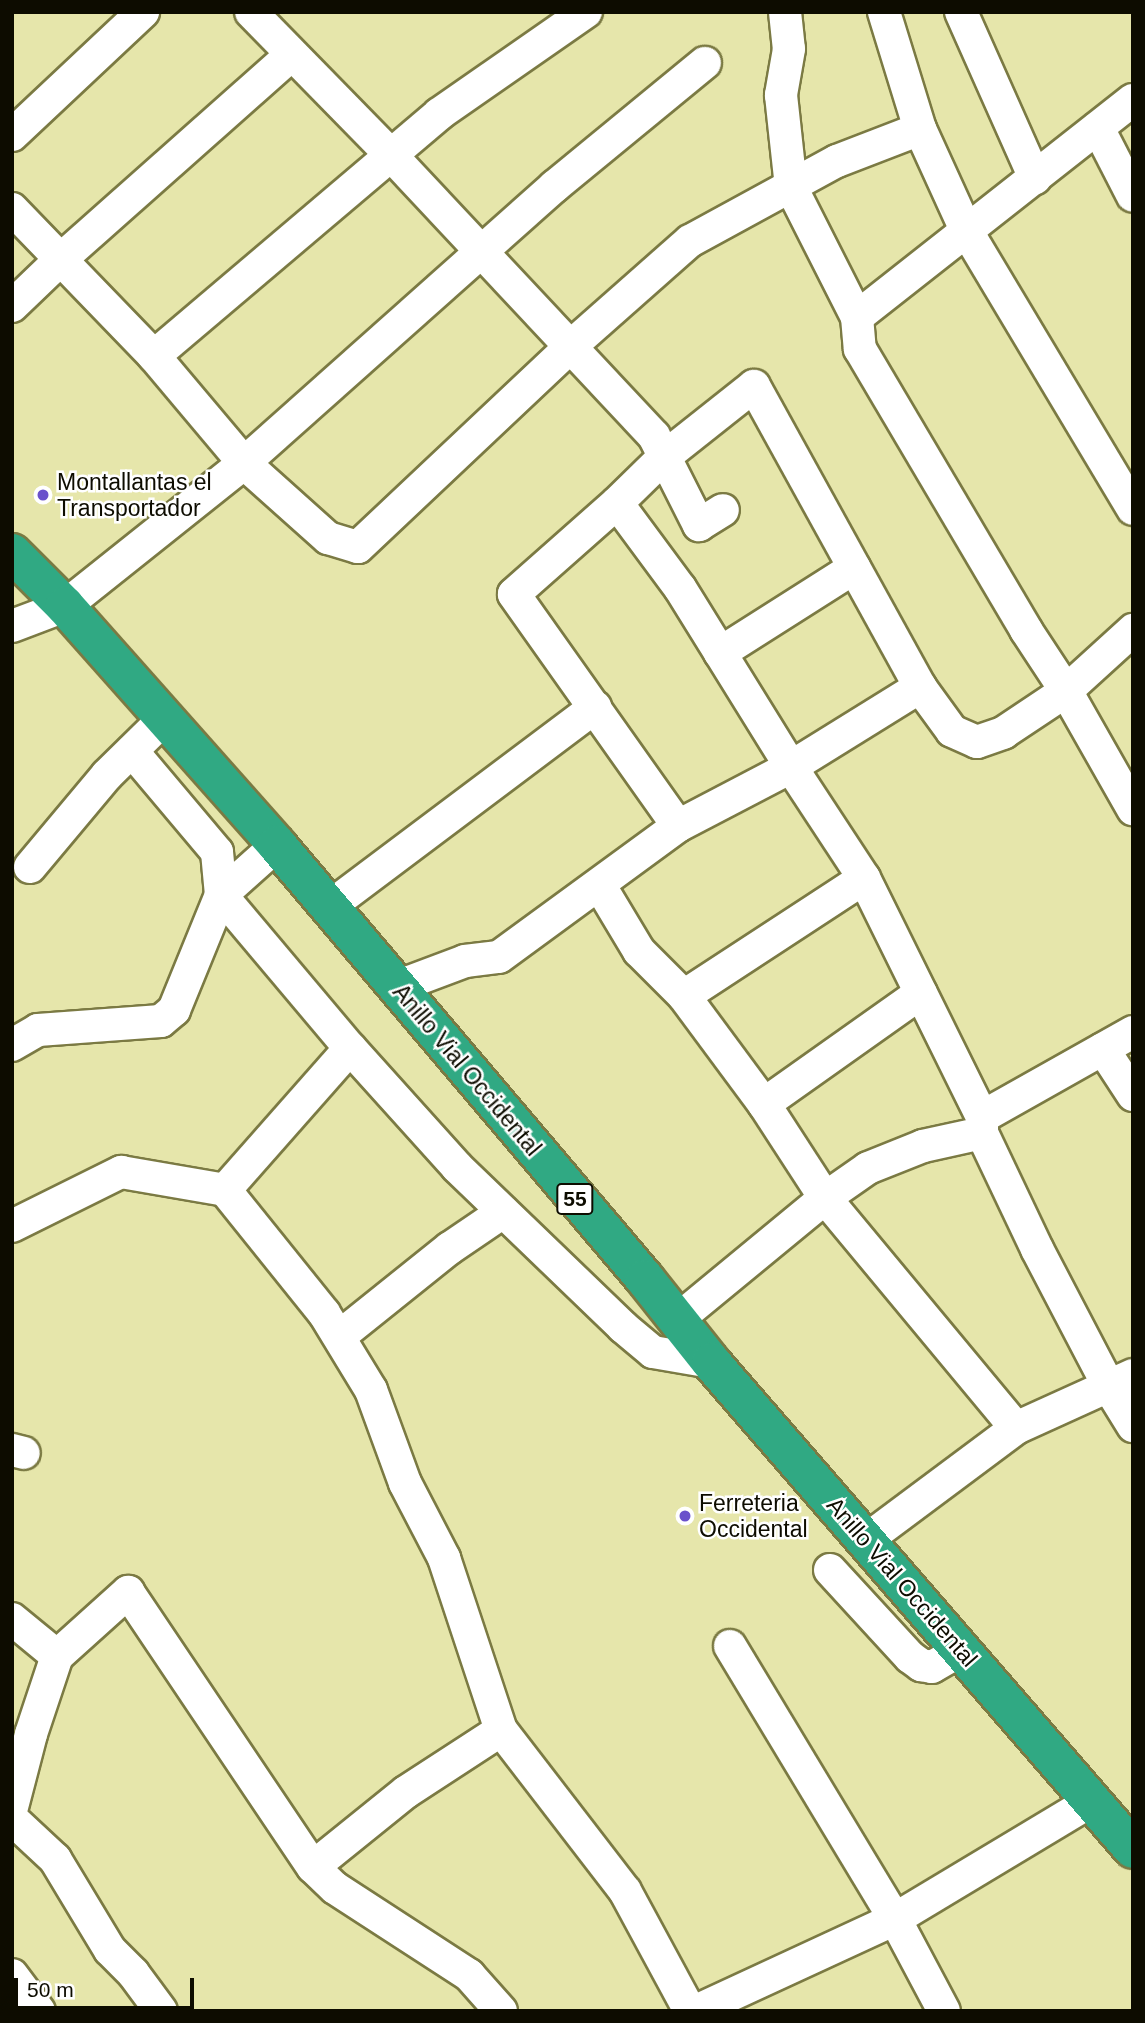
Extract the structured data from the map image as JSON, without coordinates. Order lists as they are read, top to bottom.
{
  "streets": {
    "highway": ["Anillo Vial Occidental", "55"]
  },
  "places": ["Montallantas el Transportador", "Ferreteria Occidental"],
  "scale_bar": "50 m"
}
